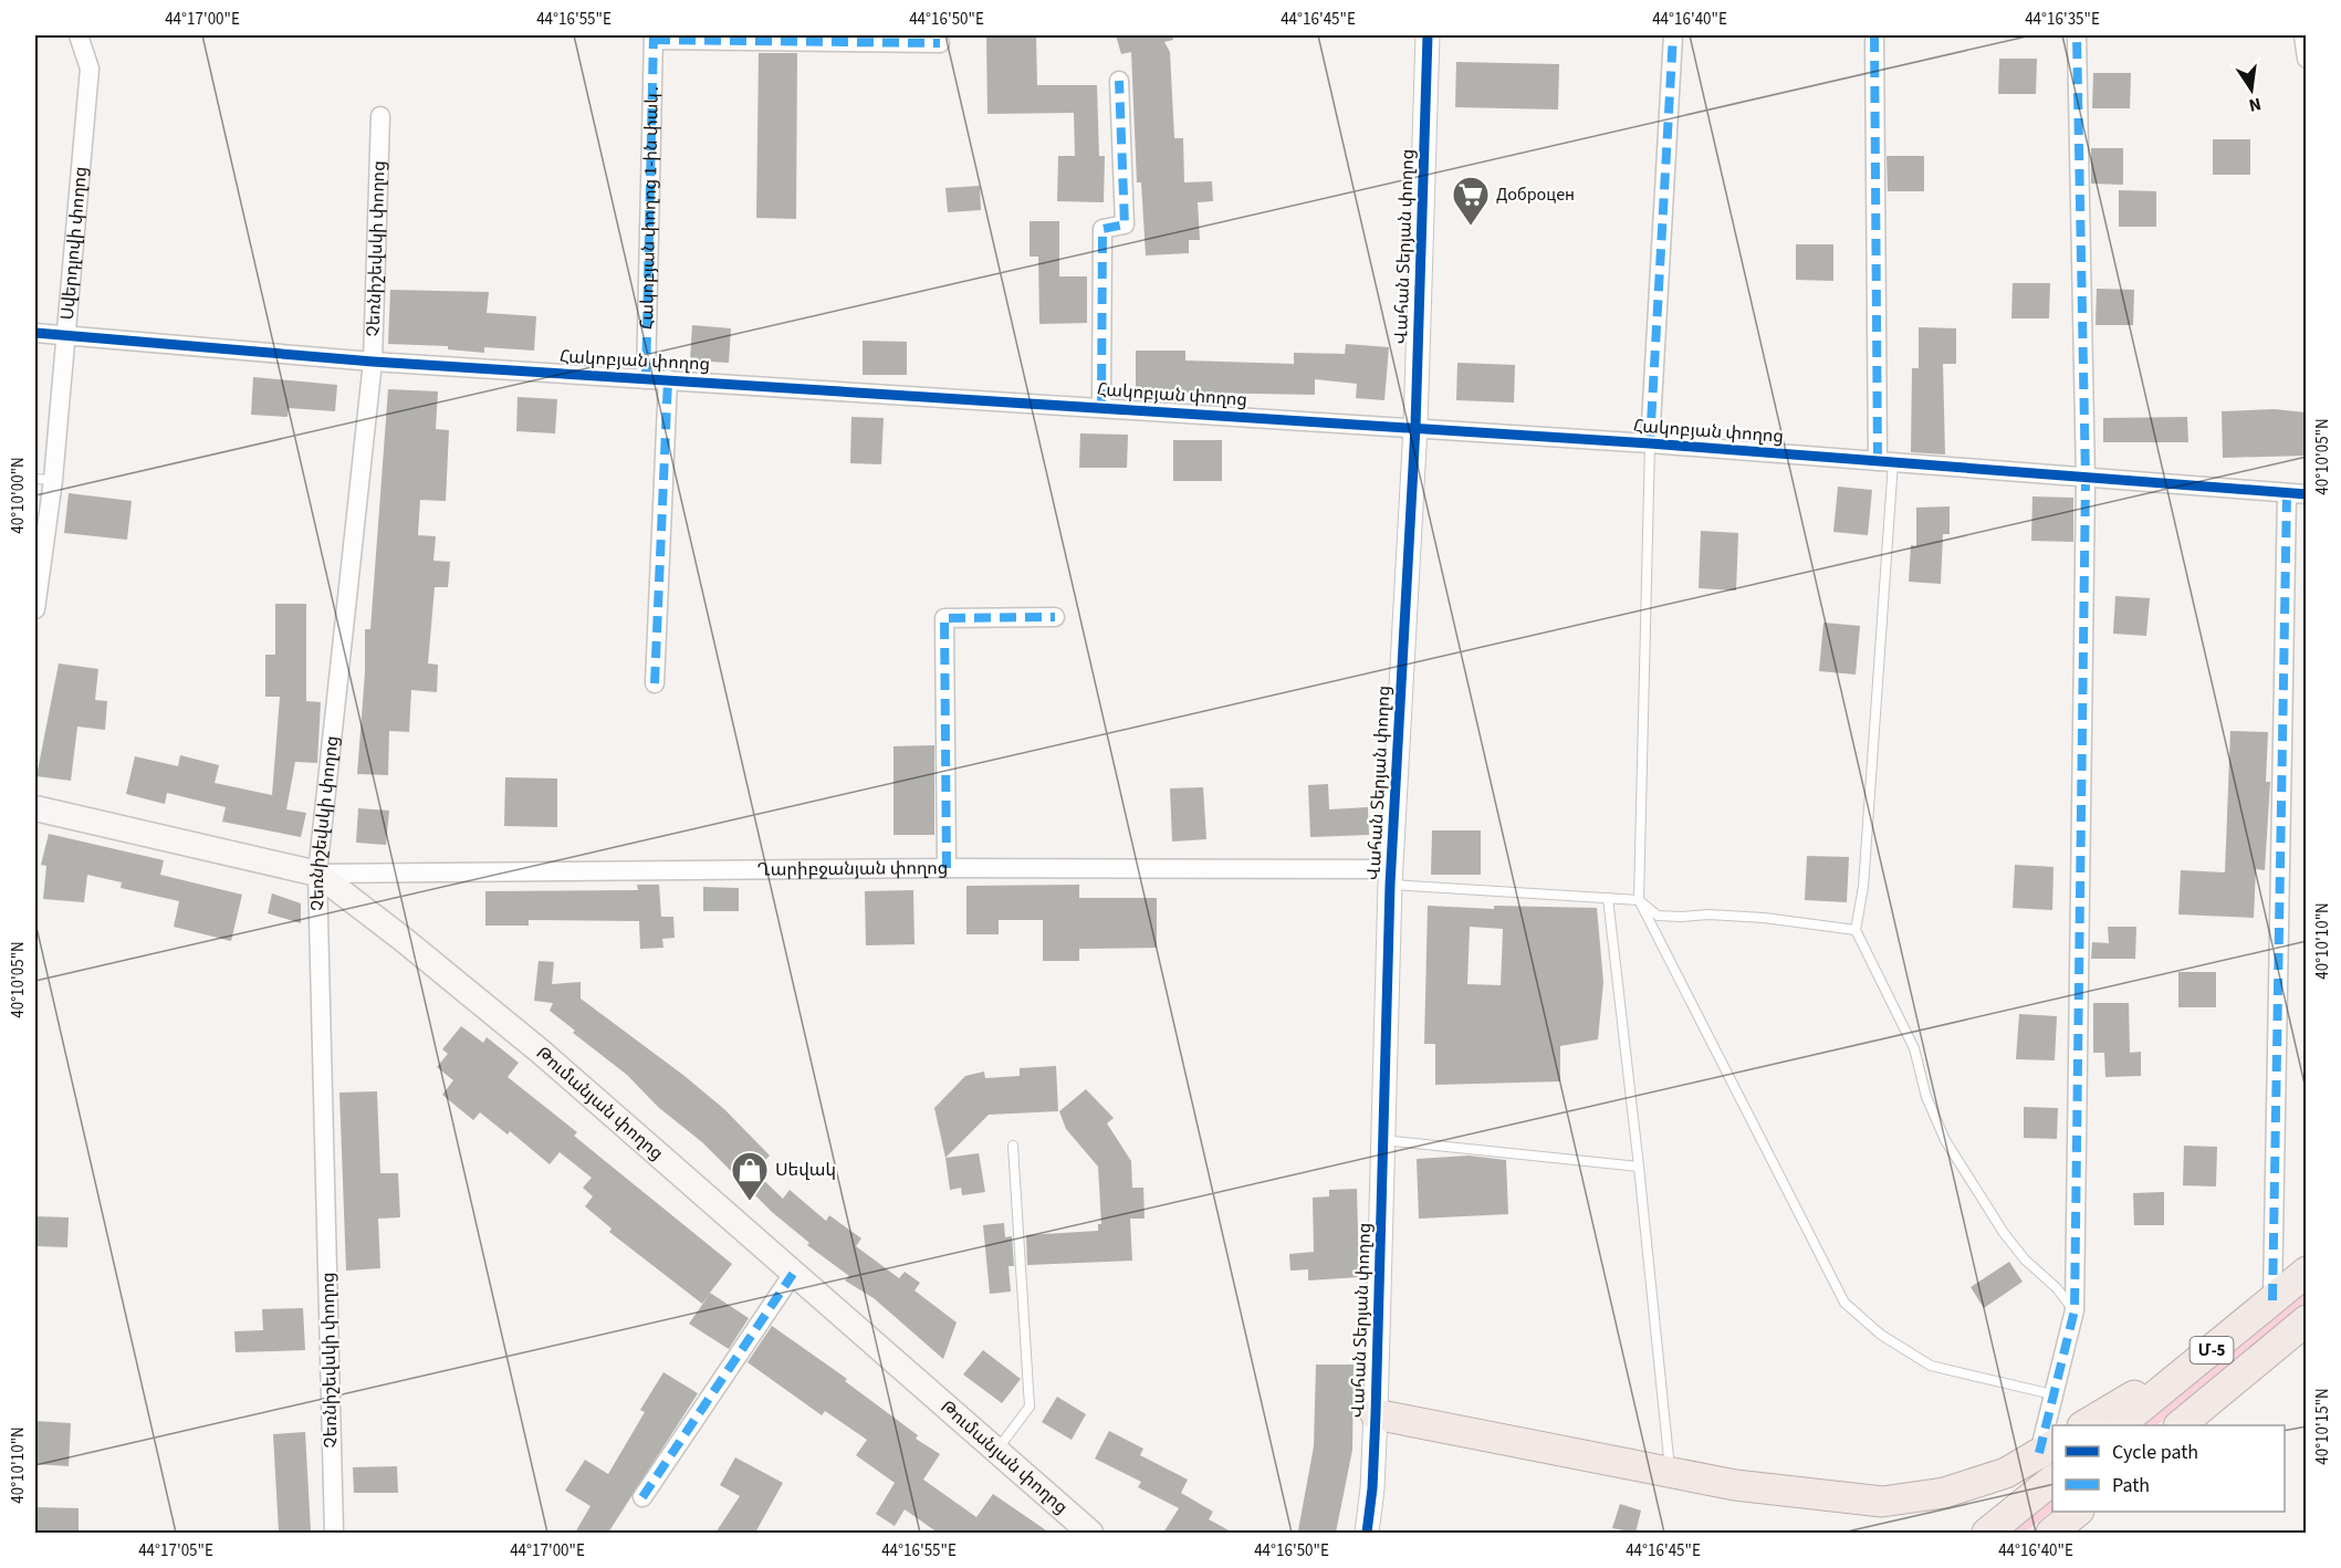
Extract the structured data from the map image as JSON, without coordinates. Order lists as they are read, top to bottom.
{
  "streets": {
    "highway": ["Մ-5"],
    "main road": ["Թումանյան փողոց"],
    "street": [
      "Հակոբյան փողոց 1-ին փակ․",
      "Սվերդլովի փողոց",
      "Վահան Տերյան փողոց",
      "Չեռնիշեվսկի փողոց",
      "Հակոբյան փողոց",
      "Ղարիբջանյան փողոց"
    ]
  },
  "crossings": [
    ["Հակոբյան փողոց 1-ին փակ․", "Հակոբյան փողոց"],
    ["Սվերդլովի փողոց", "Հակոբյան փողոց"],
    ["Վահան Տերյան փողոց", "Հակոբյան փողոց"],
    ["Վահան Տերյան փողոց", "Ղարիբջանյան փողոց"],
    ["Չեռնիշեվսկի փողոց", "Հակոբյան փողոց"],
    ["Չեռնիշեվսկի փողոց", "Ղարիբջանյան փողոց"],
    ["Չեռնիշեվսկի փողոց", "Թումանյան փողոց"],
    ["Ղարիբջանյան փողոց", "Թումանյան փողոց"]
  ],
  "places": {
    "supermarket": ["Доброцен"],
    "shop": ["Սեվակ"]
  },
  "legend": ["Cycle path", "Path"],
  "north": "bottom",
  "coordinates": [
    "44°17'00\"E",
    "44°16'55\"E",
    "44°16'50\"E",
    "44°16'45\"E",
    "44°16'40\"E",
    "44°16'35\"E",
    "40°10'05\"N",
    "40°10'00\"N",
    "40°10'10\"N",
    "40°10'15\"N",
    "44°17'05\"E"
  ]
}
